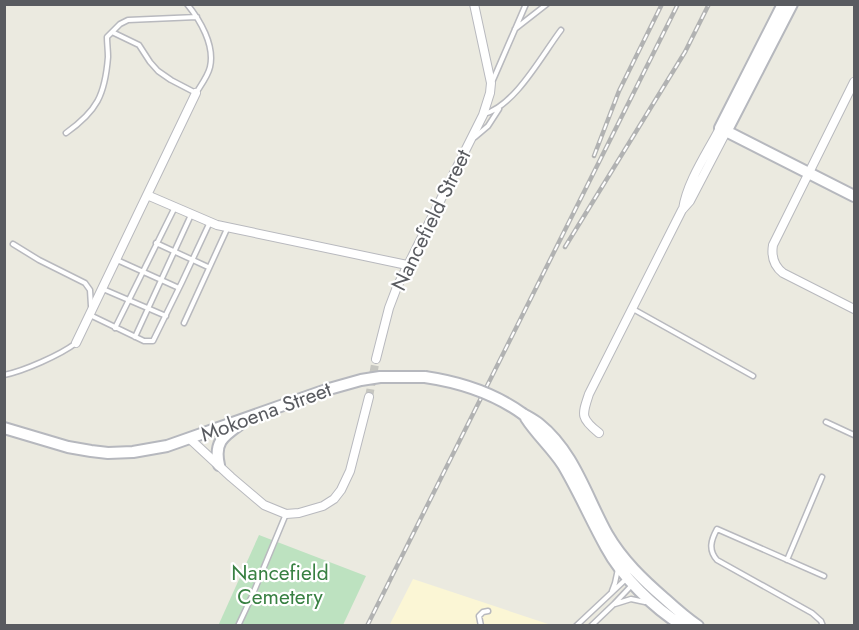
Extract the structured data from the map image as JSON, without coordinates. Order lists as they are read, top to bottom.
{
  "streets": {
    "main road": ["Mokoena Street"],
    "street": ["Nancefield Street"]
  },
  "parks": ["Nancefield Cemetery"]
}
